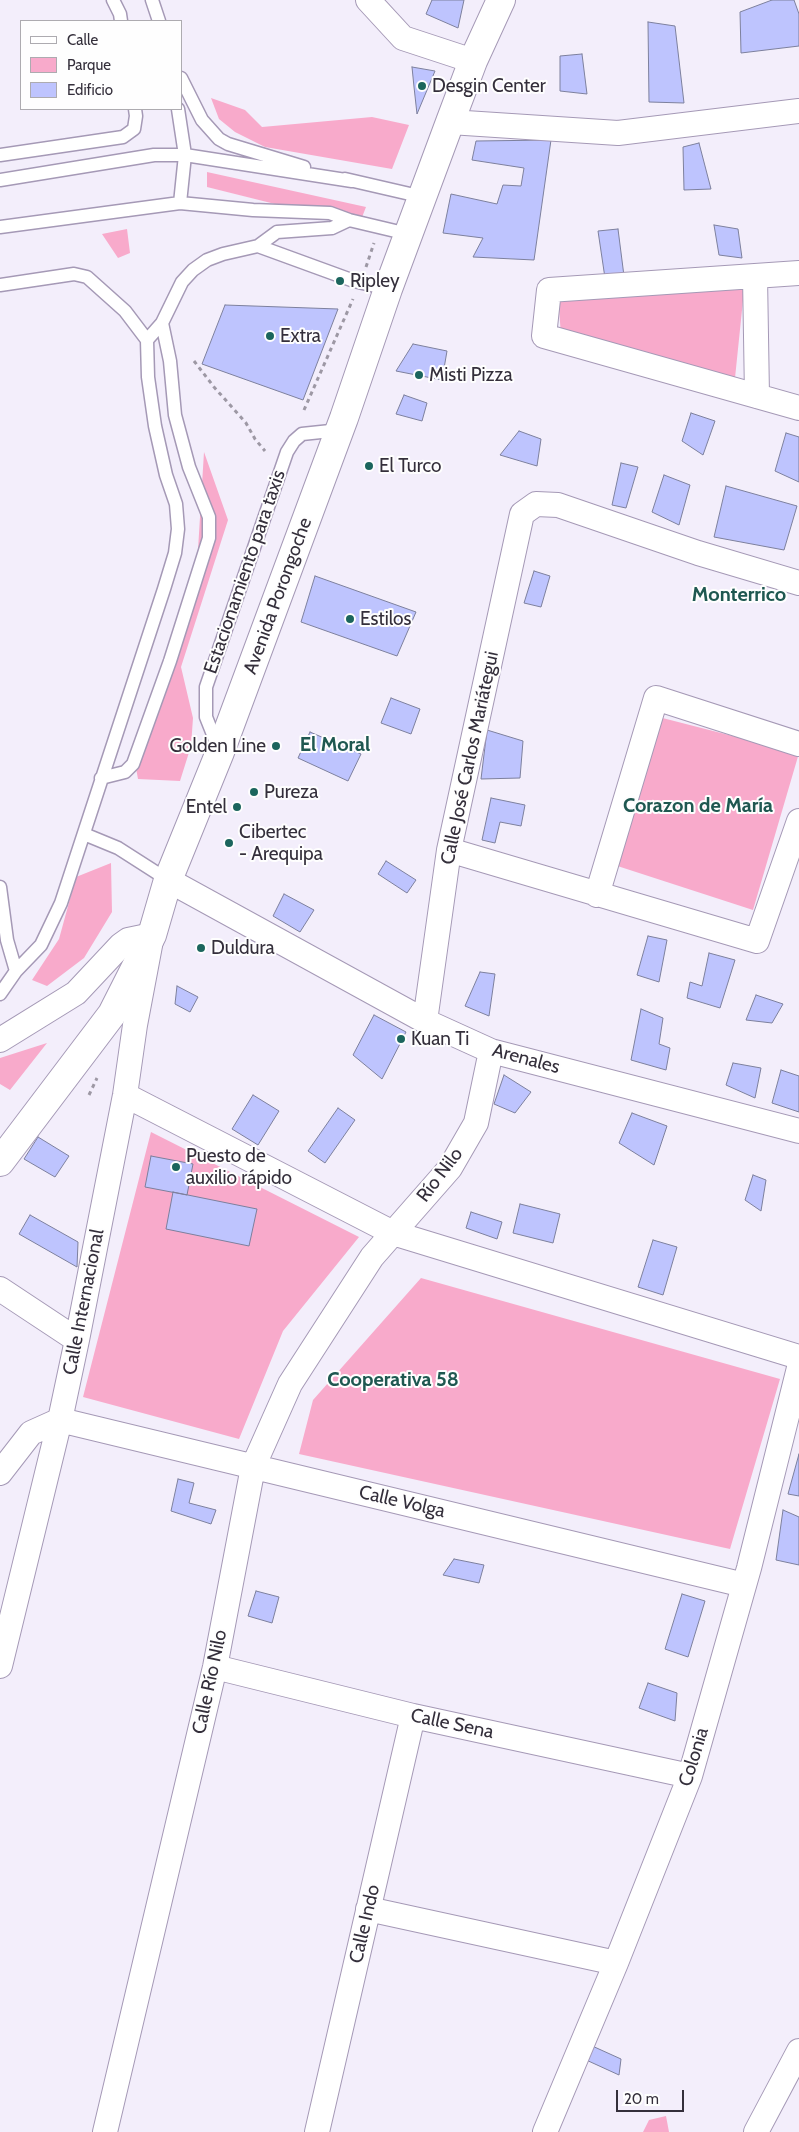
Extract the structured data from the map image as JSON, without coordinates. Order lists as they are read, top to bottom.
{
  "streets": {
    "main road": ["Avenida Porongoche"],
    "street": [
      "Calle José Carlos Mariátegui",
      "Arenales",
      "Río Nilo",
      "Calle Internacional",
      "Calle Volga",
      "Calle Río Nilo",
      "Calle Sena",
      "Colonia",
      "Calle Indo"
    ],
    "lane": ["Estacionamiento para taxis"]
  },
  "crossings": [
    ["Estacionamiento para taxis", "Avenida Porongoche"],
    ["Avenida Porongoche", "Arenales"],
    ["Avenida Porongoche", "Calle Internacional"],
    ["Calle José Carlos Mariátegui", "Arenales"],
    ["Arenales", "Río Nilo"],
    ["Río Nilo", "Calle Río Nilo"],
    ["Calle Internacional", "Calle Volga"],
    ["Calle Volga", "Calle Río Nilo"],
    ["Calle Volga", "Colonia"],
    ["Calle Río Nilo", "Calle Sena"],
    ["Calle Sena", "Colonia"],
    ["Calle Sena", "Calle Indo"]
  ],
  "districts": [
    "Monterrico",
    "El Moral",
    "Corazon de María",
    "Cooperativa 58"
  ],
  "places": [
    "Desgin Center",
    "Ripley",
    "Extra",
    "Misti Pizza",
    "El Turco",
    "Estilos",
    "Golden Line",
    "Pureza",
    "Entel",
    "Cibertec - Arequipa",
    "Duldura",
    "Kuan Ti",
    "Puesto de auxilio rápido"
  ],
  "legend": ["Calle", "Parque", "Edificio"],
  "scale_bar": "20 m"
}
